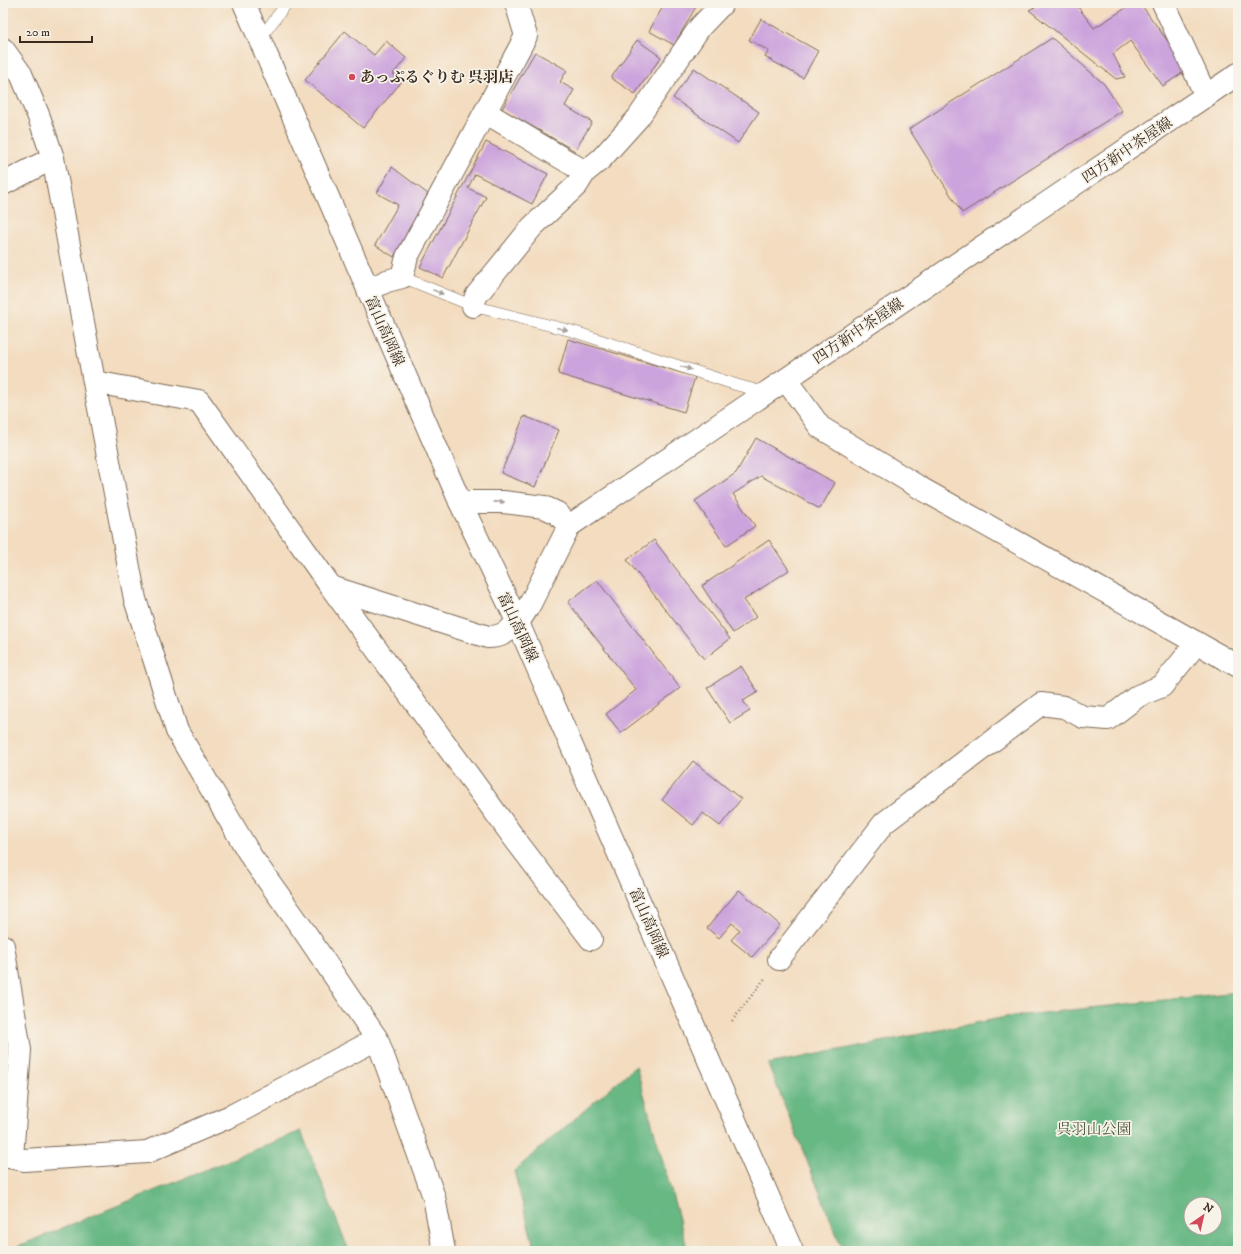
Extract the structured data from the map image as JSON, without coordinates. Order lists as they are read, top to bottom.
{
  "streets": {
    "street": ["四方新中茶屋線", "富山高岡線"]
  },
  "crossings": [
    ["四方新中茶屋線", "富山高岡線"]
  ],
  "parks": ["呉羽山公園"],
  "places": ["あっぷるぐりむ 呉羽店"],
  "scale_bar": "20 m",
  "north": "top right"
}
